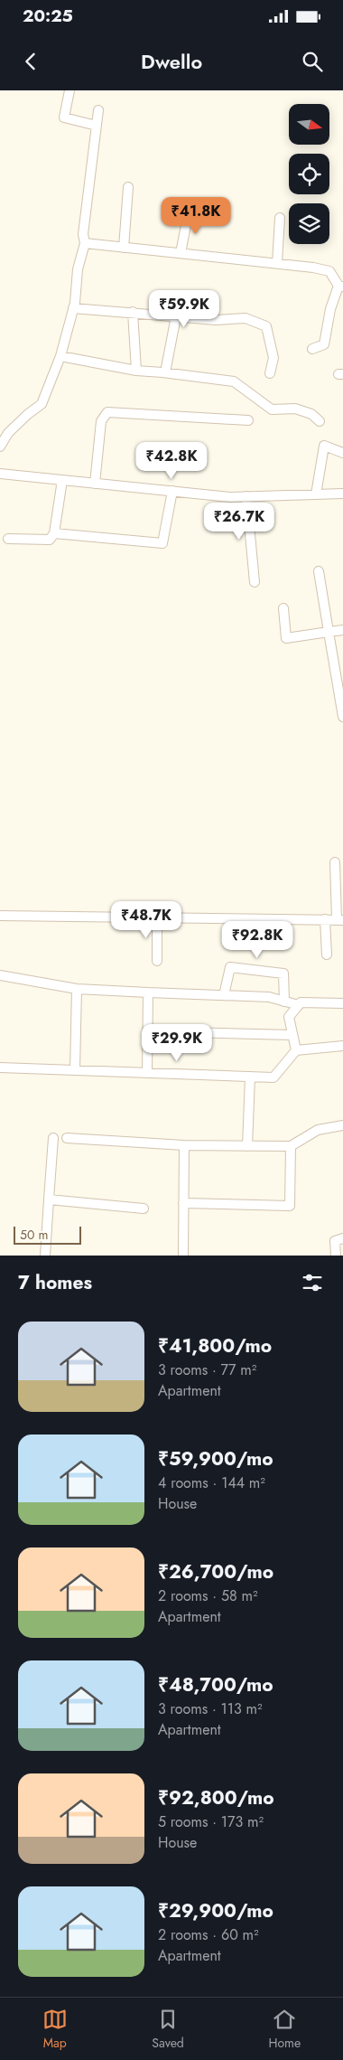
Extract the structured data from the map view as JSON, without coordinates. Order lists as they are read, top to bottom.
{
  "scale_bar": "50 m",
  "north": "right",
  "page": {
    "status": "20:25",
    "header": "Dwello",
    "price": [
      "₹41.8K",
      "₹59.9K",
      "₹42.8K",
      "₹26.7K",
      "₹48.7K",
      "₹92.8K",
      "₹29.9K"
    ],
    "scale": "50 m",
    "heading": "7 homes",
    "list": [
      {
        "name": "₹41,800/mo",
        "note": "3 rooms · 77 m² · Apartment"
      },
      {
        "name": "₹59,900/mo",
        "note": "4 rooms · 144 m² · House"
      },
      {
        "name": "₹26,700/mo",
        "note": "2 rooms · 58 m² · Apartment"
      },
      {
        "name": "₹48,700/mo",
        "note": "3 rooms · 113 m² · Apartment"
      },
      {
        "name": "₹92,800/mo",
        "note": "5 rooms · 173 m² · House"
      },
      {
        "name": "₹29,900/mo",
        "note": "2 rooms · 60 m² · Apartment"
      }
    ],
    "tabs": ["Map", "Saved", "Home"]
  }
}
